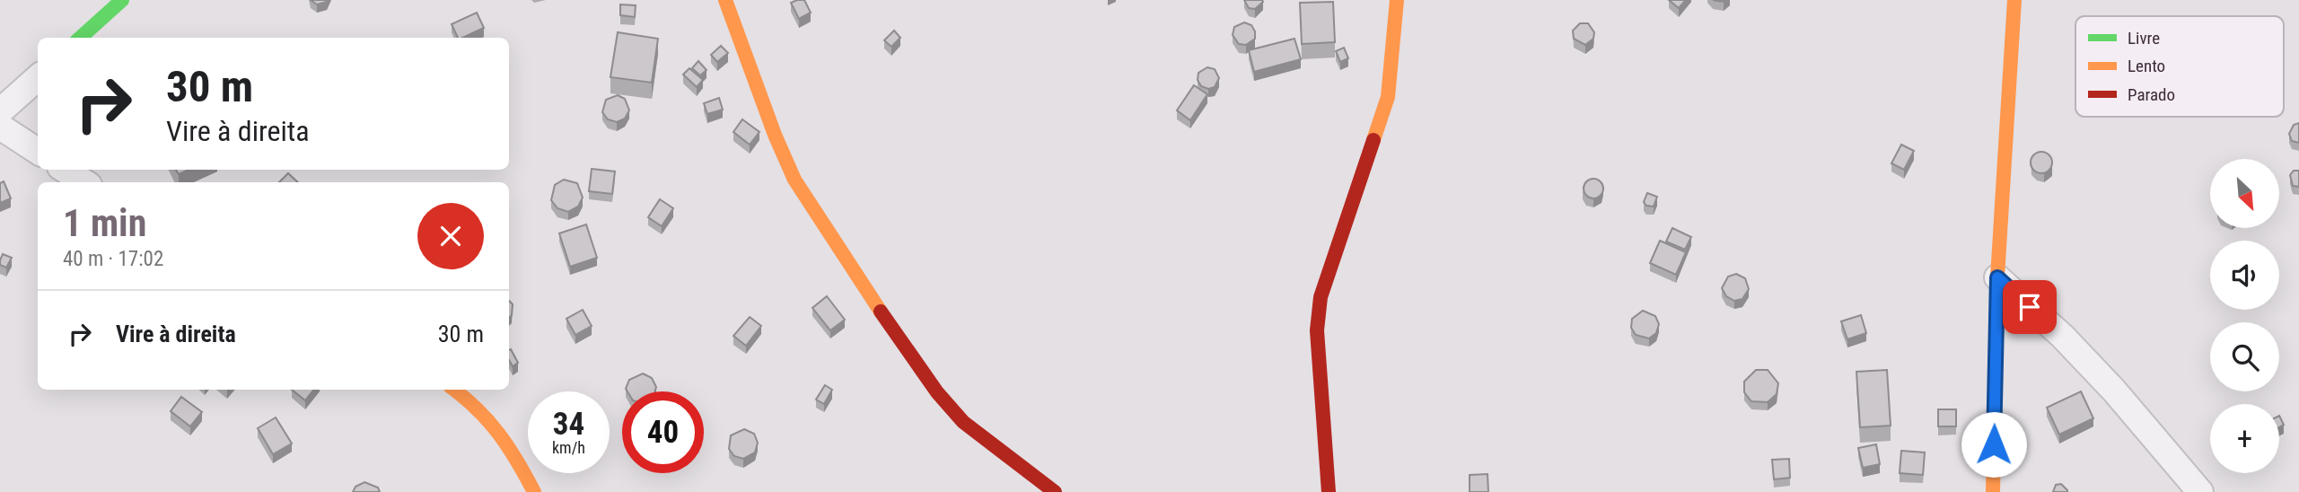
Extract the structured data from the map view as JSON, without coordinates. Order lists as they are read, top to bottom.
{
  "legend": ["Livre", "Lento", "Parado"],
  "north": "bottom right",
  "page": {
    "turn": ["30 m", "Vire à direita"],
    "map_buttons": "+",
    "heading": ["1 min", "40 m · 17:02"],
    "list": [
      {
        "name": "Vire à direita",
        "value": "30 m"
      }
    ],
    "speed": "34 km/h",
    "limit": "40"
  }
}
